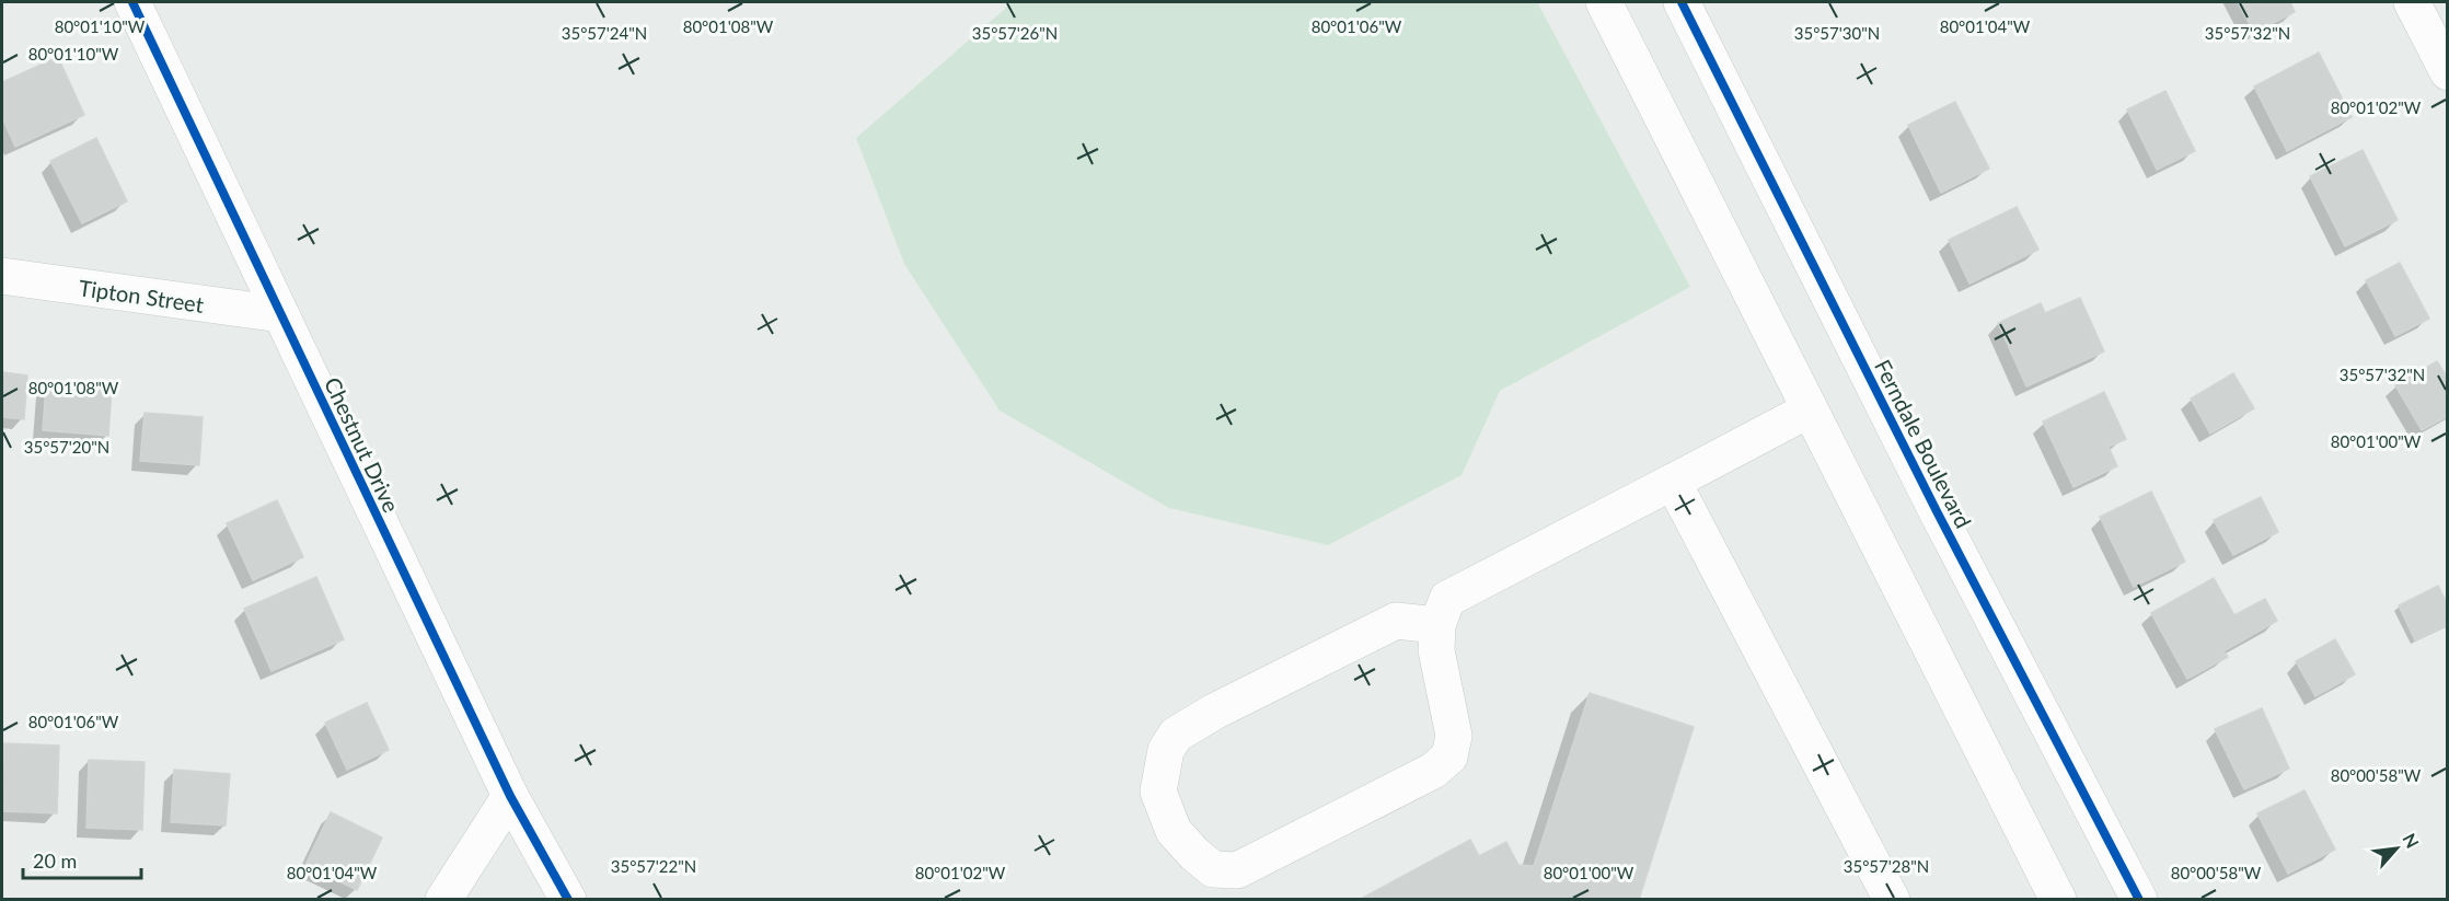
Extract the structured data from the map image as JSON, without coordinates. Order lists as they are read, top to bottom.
{
  "streets": {
    "street": ["Tipton Street", "Ferndale Boulevard", "Chestnut Drive"]
  },
  "crossings": [
    ["Tipton Street", "Chestnut Drive"]
  ],
  "scale_bar": "20 m",
  "north": "top right",
  "coordinates": [
    "80°01'10\"W",
    "80°01'08\"W",
    "80°01'06\"W",
    "80°01'04\"W",
    "35°57'24\"N",
    "35°57'26\"N",
    "35°57'30\"N",
    "35°57'32\"N",
    "80°01'02\"W",
    "80°01'00\"W",
    "35°57'20\"N",
    "80°00'58\"W",
    "35°57'22\"N",
    "35°57'28\"N"
  ]
}
